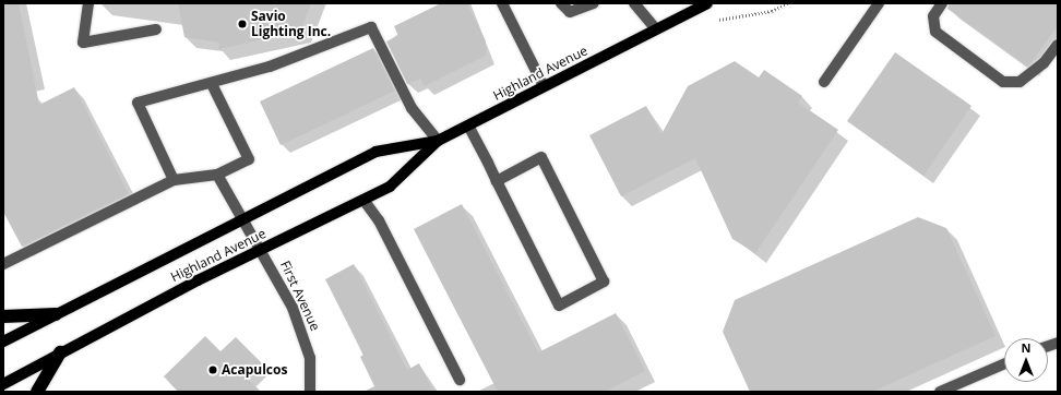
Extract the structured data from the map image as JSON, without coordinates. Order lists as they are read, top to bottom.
{
  "streets": {
    "main road": ["Highland Avenue"],
    "street": ["First Avenue"]
  },
  "crossings": [
    ["Highland Avenue", "First Avenue"]
  ],
  "places": ["Savio Lighting Inc.", "Acapulcos"],
  "north": "top"
}
